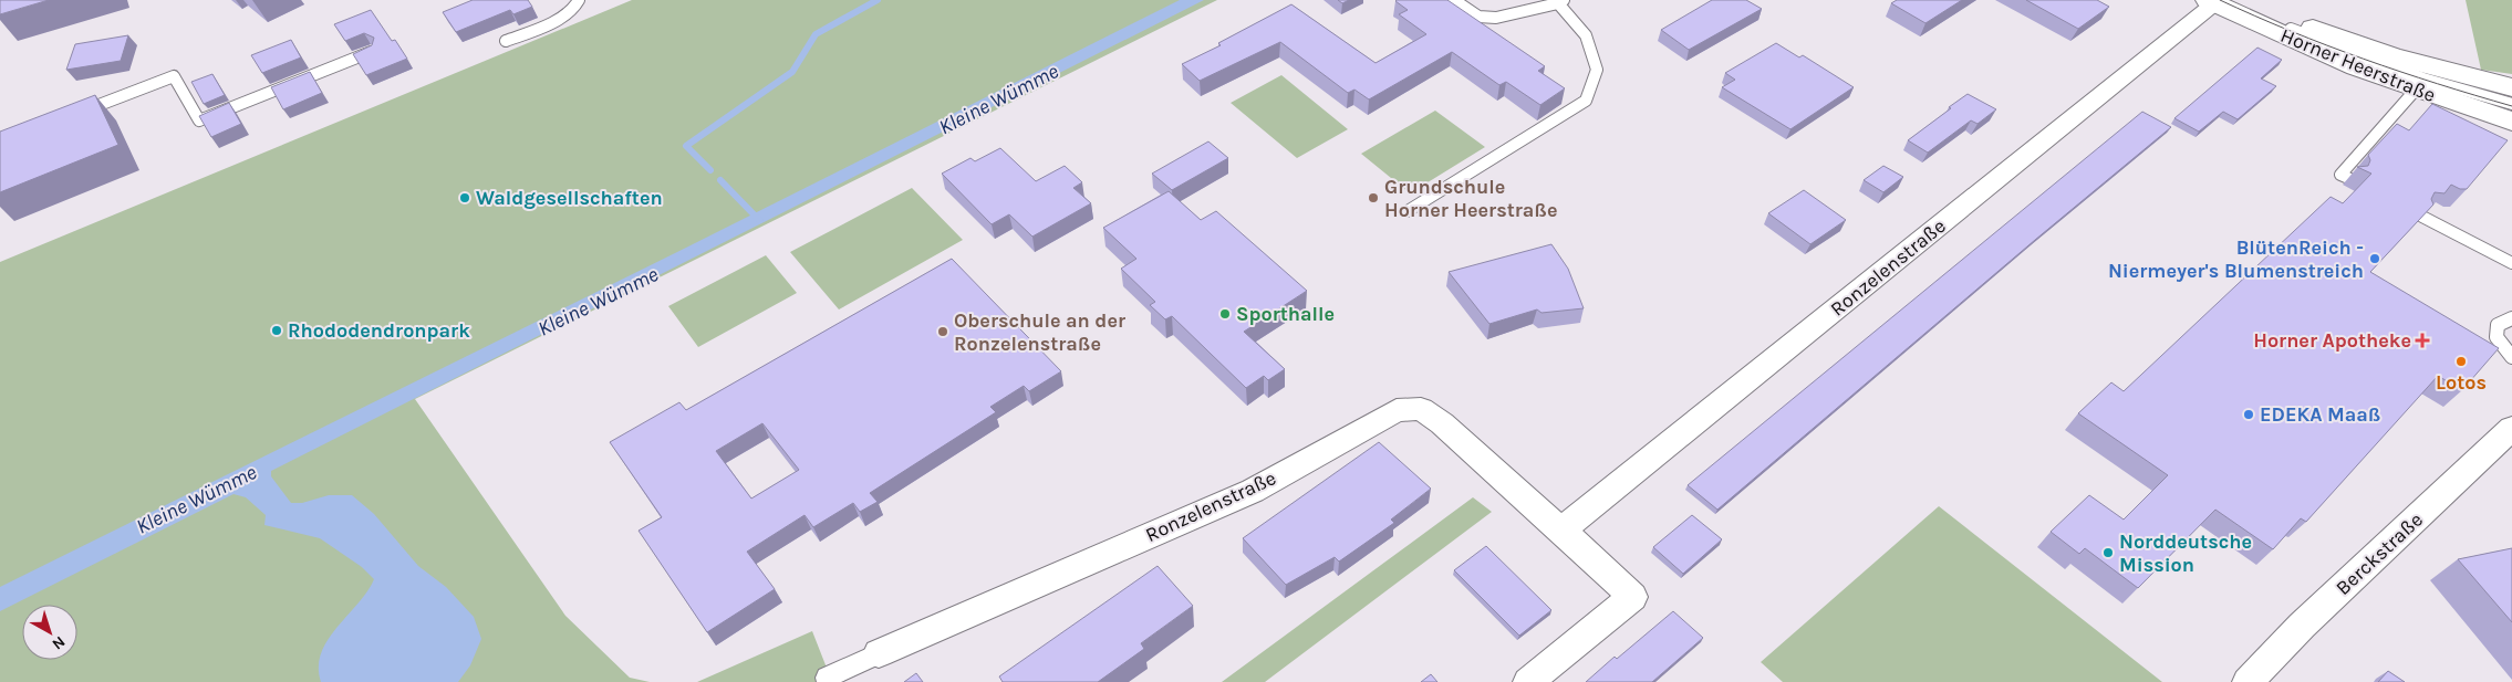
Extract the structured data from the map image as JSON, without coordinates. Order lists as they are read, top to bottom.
{
  "streets": {
    "main road": ["Horner Heerstraße"],
    "street": ["Ronzelenstraße", "Berckstraße"]
  },
  "crossings": [
    ["Horner Heerstraße", "Ronzelenstraße"]
  ],
  "water": ["Kleine Wümme"],
  "places": {
    "other": [
      "Waldgesellschaften",
      "Grundschule Horner Heerstraße",
      "BlütenReich - Niermeyer's Blumenstreich",
      "Sporthalle",
      "Rhododendronpark",
      "Oberschule an der Ronzelenstraße",
      "Lotos",
      "EDEKA Maaß",
      "Norddeutsche Mission"
    ],
    "health": ["Horner Apotheke"]
  },
  "north": "bottom right"
}
